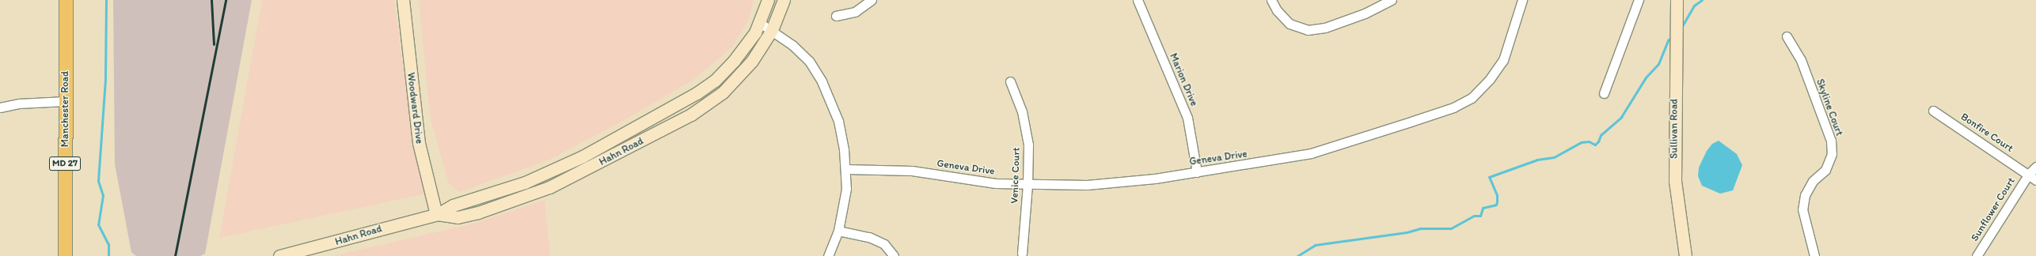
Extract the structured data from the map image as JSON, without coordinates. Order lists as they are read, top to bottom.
{
  "streets": {
    "main road": [
      "Woodward Drive",
      "Manchester Road",
      "Sullivan Road",
      "Hahn Road",
      "MD 27"
    ],
    "street": [
      "Marion Drive",
      "Skyline Court",
      "Bonfire Court",
      "Geneva Drive",
      "Venice Court",
      "Sunflower Court"
    ]
  },
  "crossings": [
    ["Marion Drive", "Geneva Drive"],
    ["Woodward Drive", "Hahn Road"],
    ["Bonfire Court", "Sunflower Court"],
    ["Geneva Drive", "Venice Court"]
  ]
}
